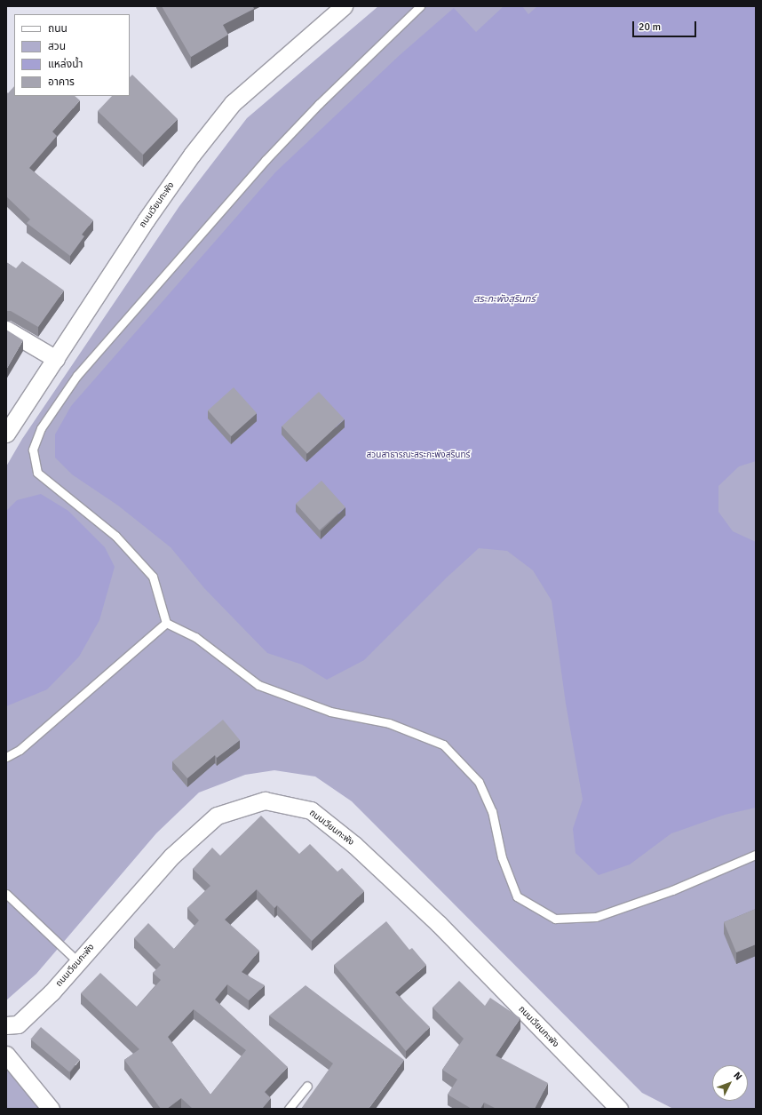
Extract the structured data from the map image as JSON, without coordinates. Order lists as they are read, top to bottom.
{
  "streets": {
    "street": ["ถนนเวียนกะพัง"]
  },
  "water": ["สระกะพังสุรินทร์"],
  "parks": ["สวนสาธารณะสระกะพังสุรินทร์"],
  "legend": [
    "ถนน",
    "สวน",
    "แหล่งน้ำ",
    "อาคาร"
  ],
  "scale_bar": "20 m",
  "north": "top right"
}
